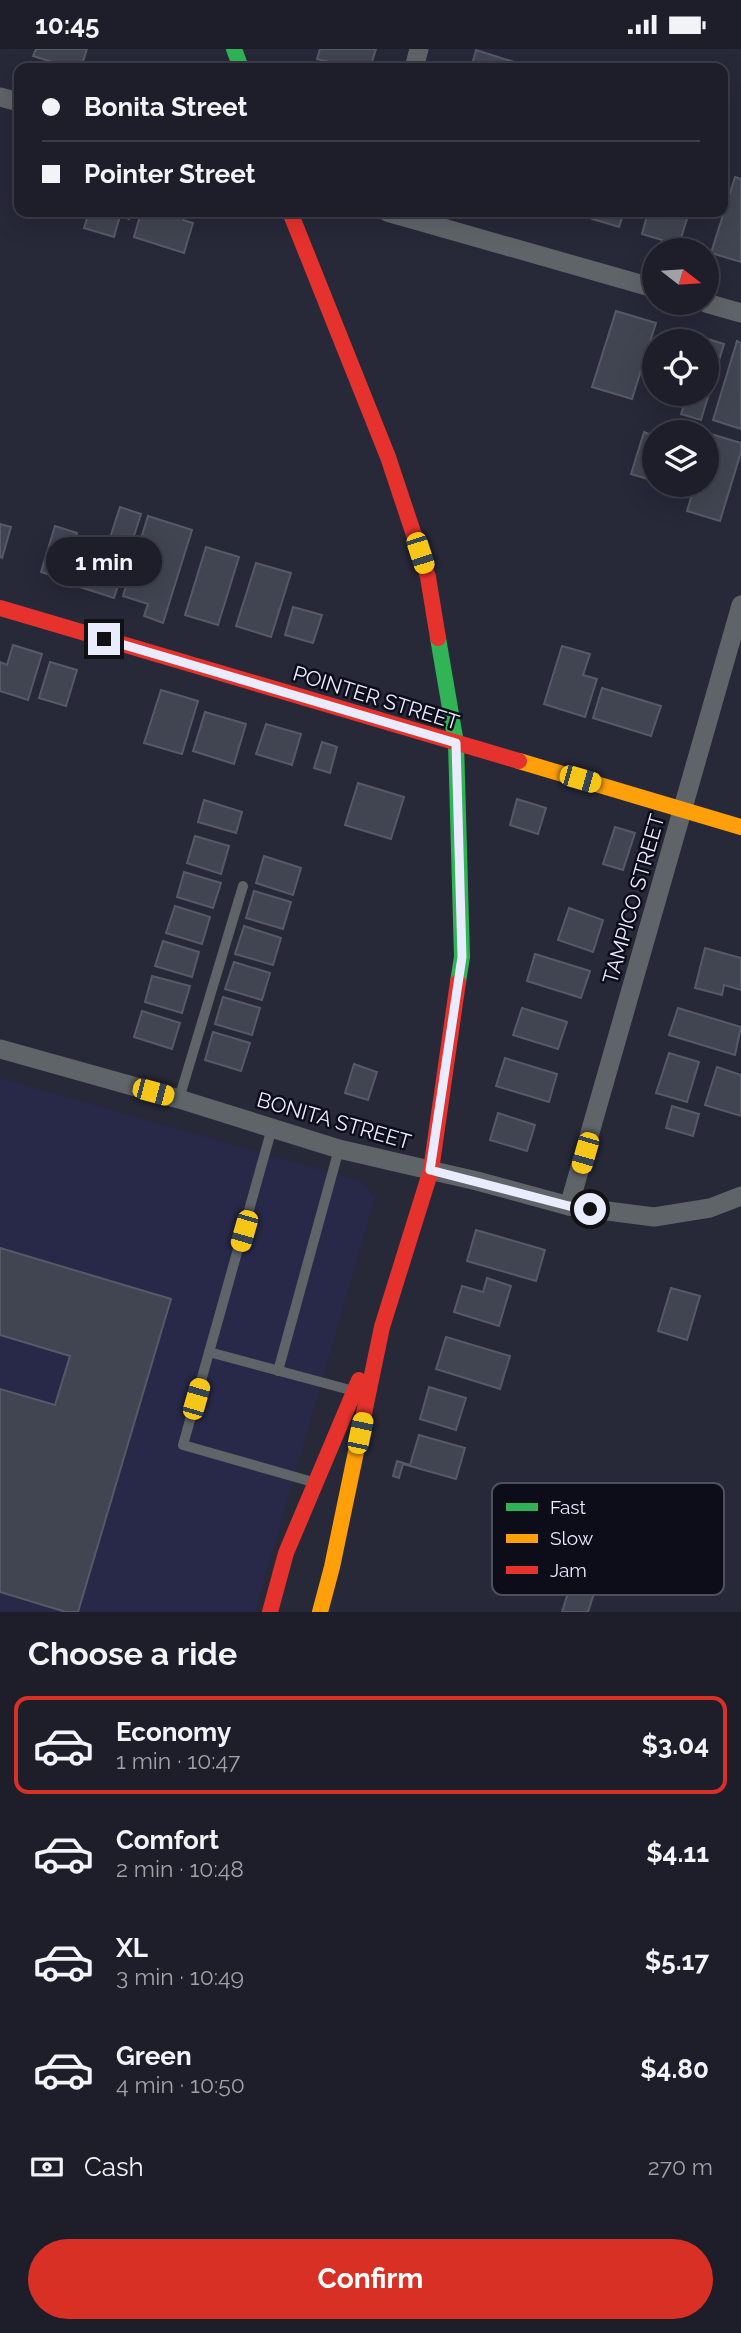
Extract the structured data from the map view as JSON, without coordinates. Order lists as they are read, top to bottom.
{
  "streets": {
    "main road": ["POINTER STREET"],
    "street": ["TAMPICO STREET", "BONITA STREET"]
  },
  "crossings": [
    ["POINTER STREET", "TAMPICO STREET"],
    ["TAMPICO STREET", "BONITA STREET"]
  ],
  "legend": ["Fast", "Slow", "Jam"],
  "north": "right",
  "page": {
    "status": "10:45",
    "banner": ["Bonita Street", "Pointer Street"],
    "bubble": "1 min",
    "heading": "Choose a ride",
    "list": [
      {
        "name": "Economy",
        "note": "1 min · 10:47",
        "value": "$3.04"
      },
      {
        "name": "Comfort",
        "note": "2 min · 10:48",
        "value": "$4.11"
      },
      {
        "name": "XL",
        "note": "3 min · 10:49",
        "value": "$5.17"
      },
      {
        "name": "Green",
        "note": "4 min · 10:50",
        "value": "$4.80"
      }
    ],
    "pay": ["Cash", "270 m"],
    "buttons": "Confirm"
  }
}
